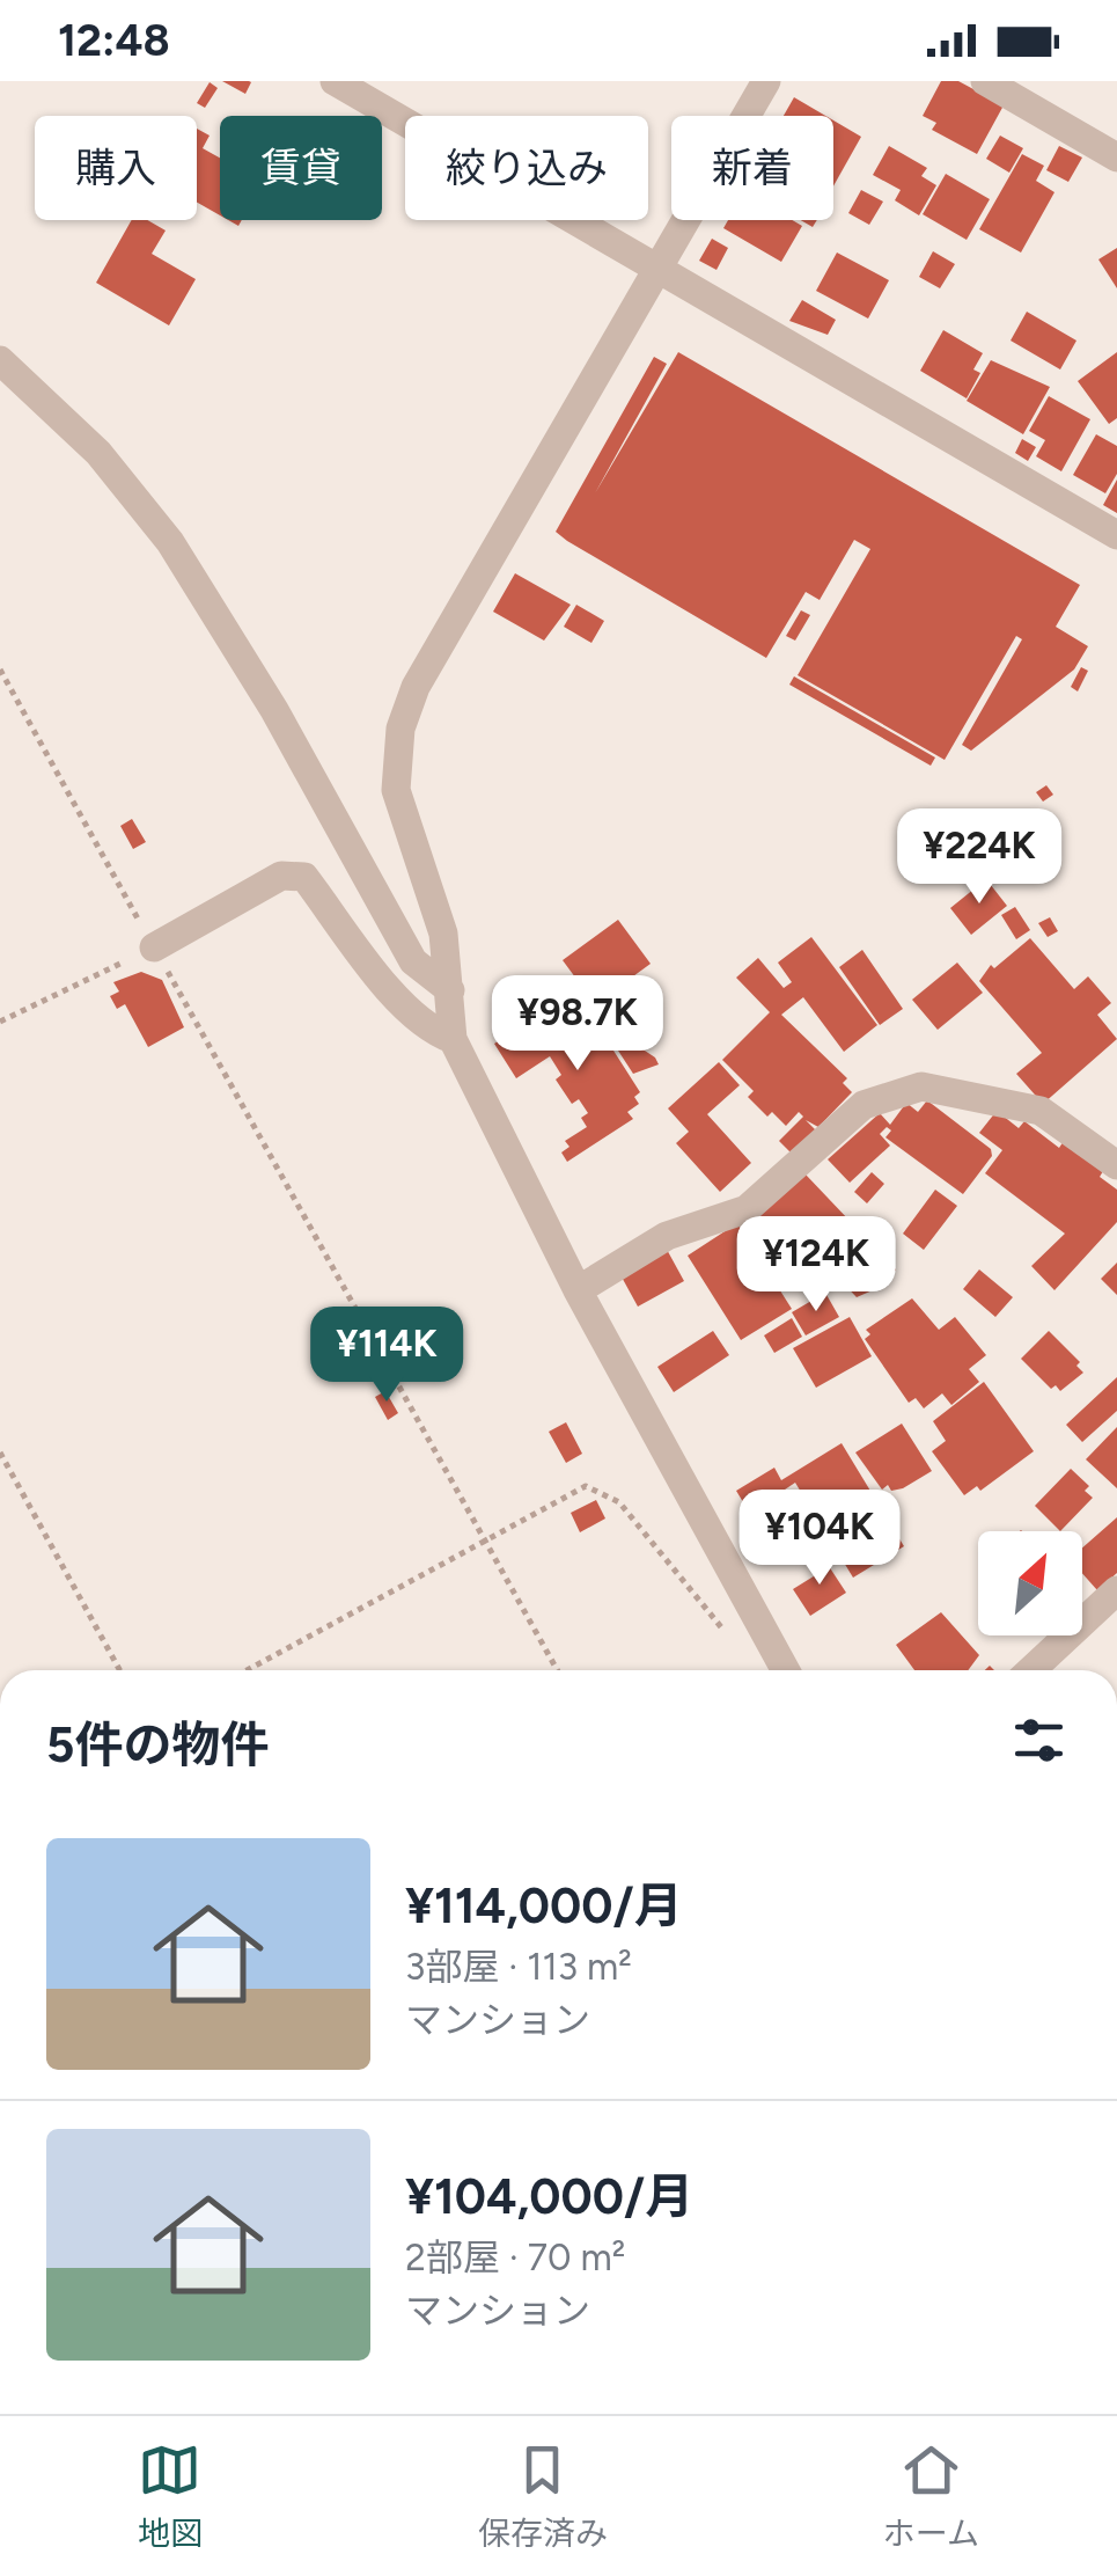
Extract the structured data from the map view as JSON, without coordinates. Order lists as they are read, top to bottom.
{
  "north": "top right",
  "page": {
    "status": "12:48",
    "chip": [
      "購入",
      "賃貸",
      "絞り込み",
      "新着"
    ],
    "price": [
      "¥224K",
      "¥98.7K",
      "¥124K",
      "¥114K",
      "¥104K"
    ],
    "heading": "5件の物件",
    "list": [
      {
        "name": "¥114,000/月",
        "note": "3部屋 · 113 m² · マンション"
      },
      {
        "name": "¥104,000/月",
        "note": "2部屋 · 70 m² · マンション"
      }
    ],
    "tabs": ["地図", "保存済み", "ホーム"]
  }
}
